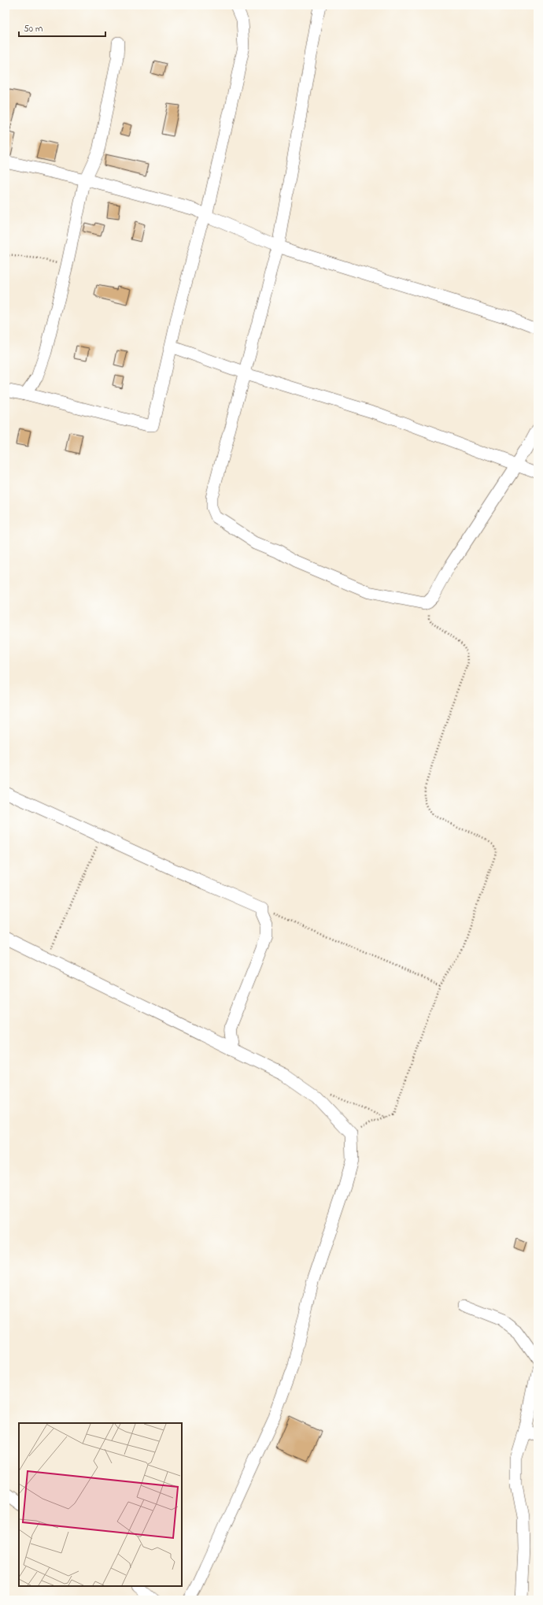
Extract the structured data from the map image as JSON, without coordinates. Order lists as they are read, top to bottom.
{
  "scale_bar": "50 m"
}
